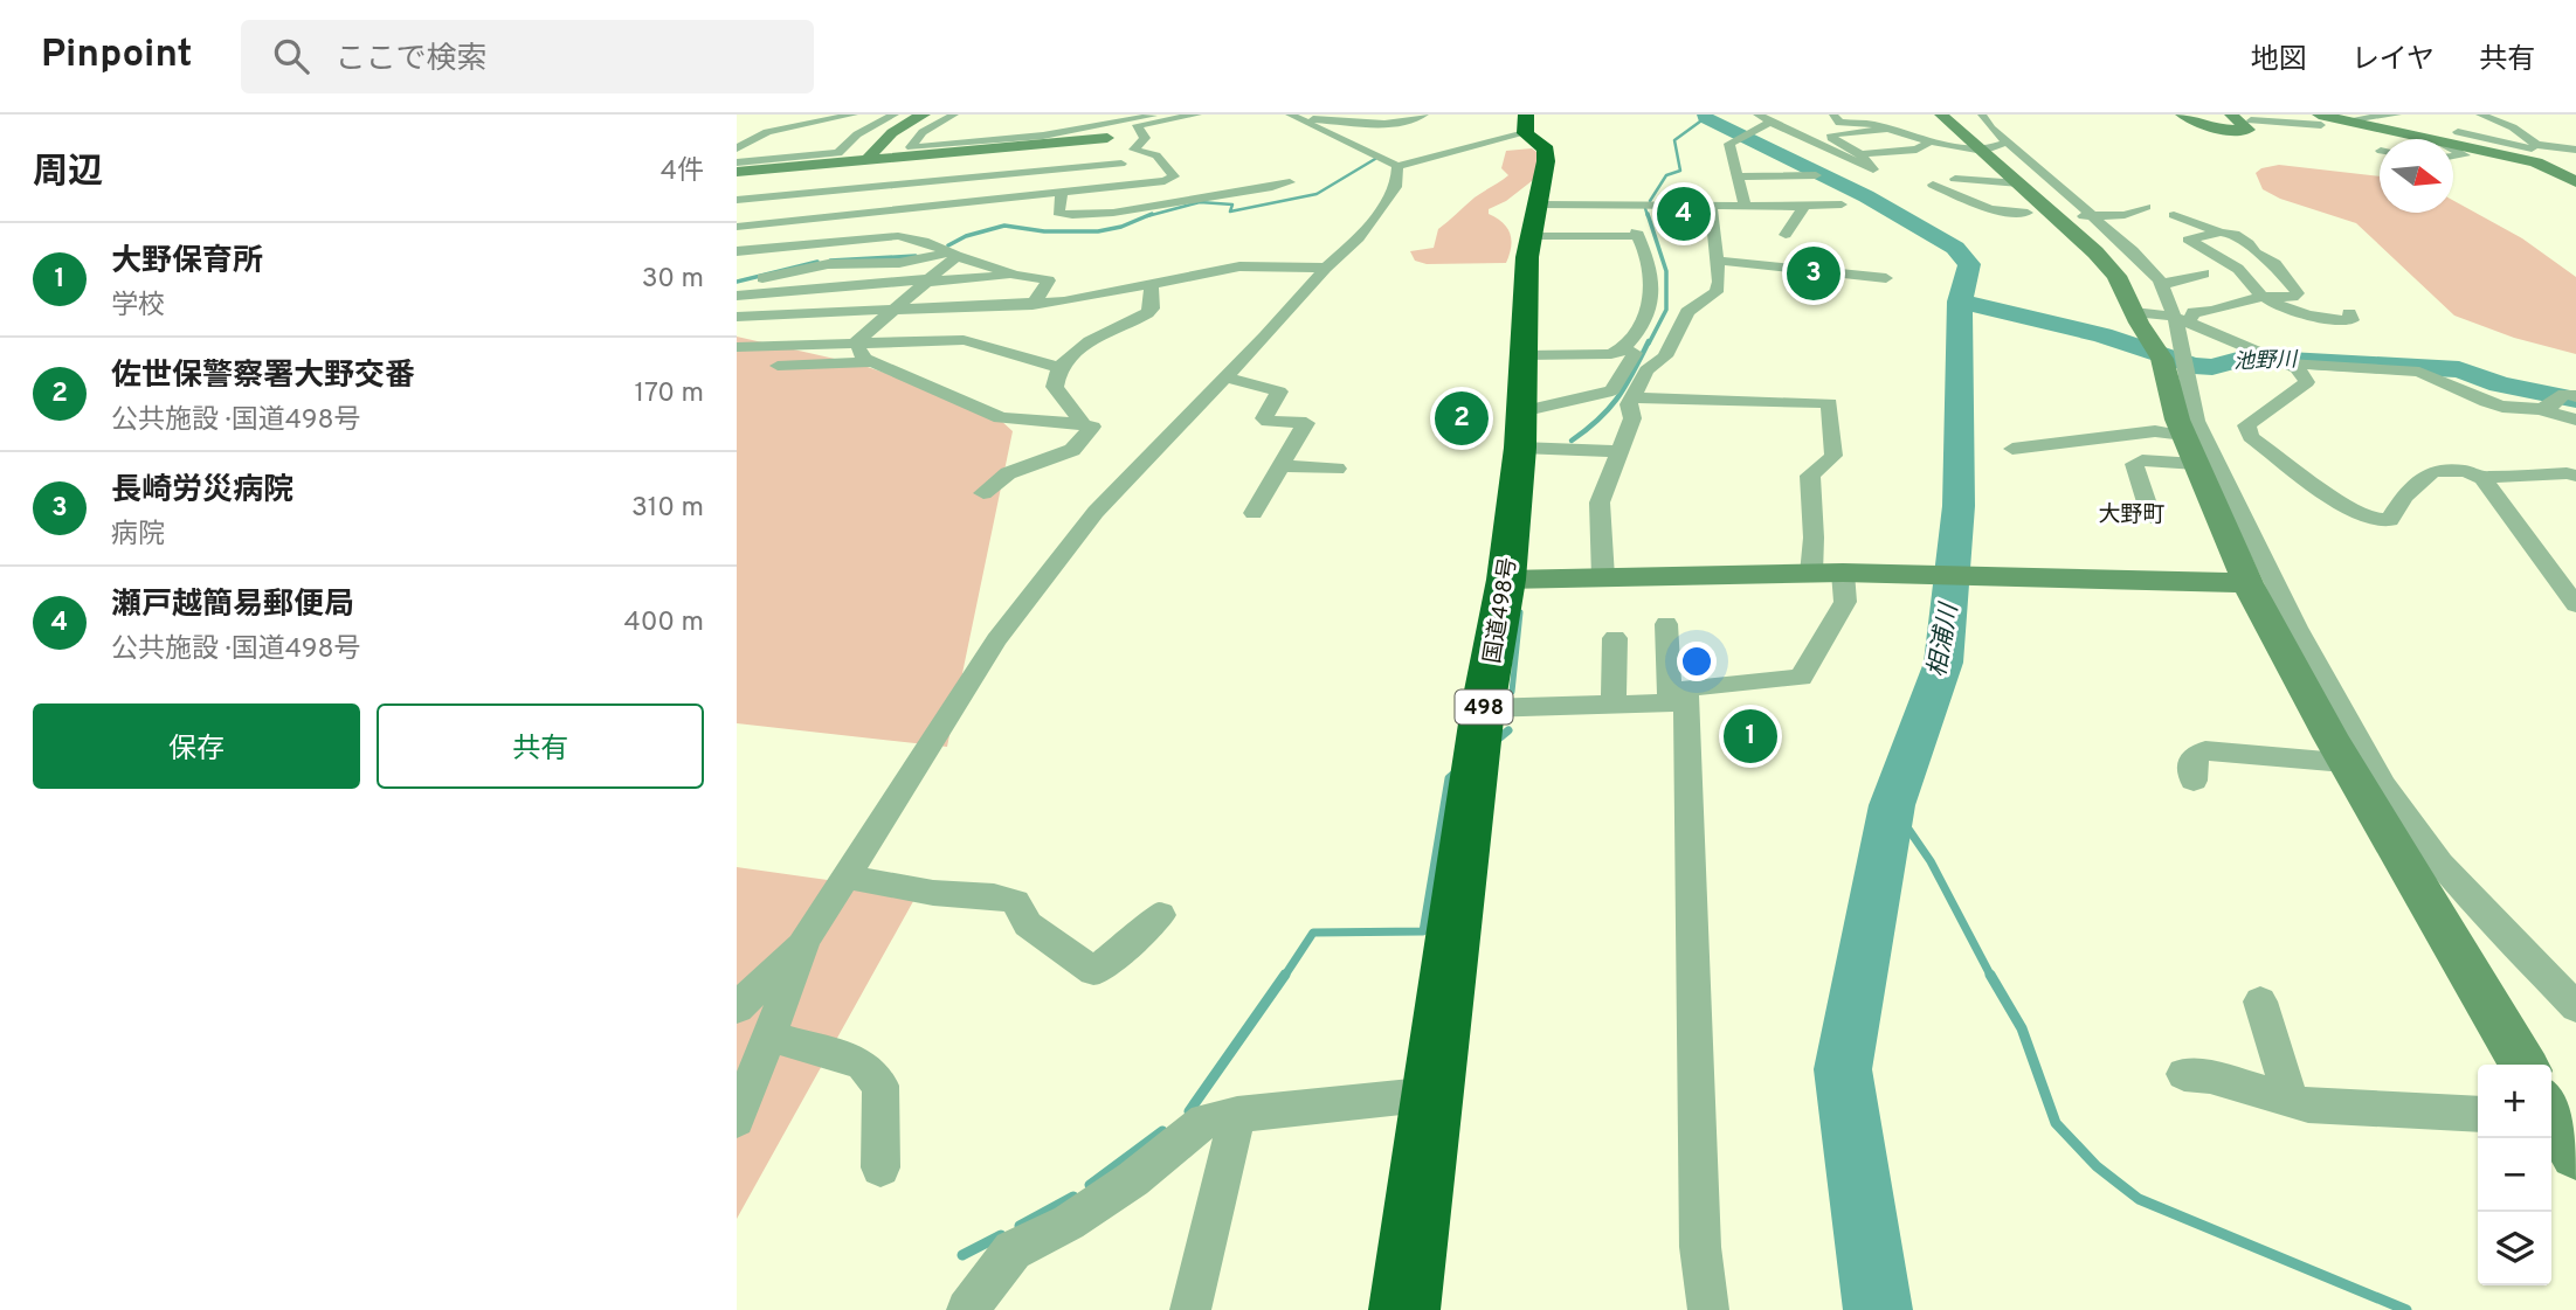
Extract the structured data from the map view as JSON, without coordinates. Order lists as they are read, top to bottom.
{
  "streets": {
    "highway": ["国道498号", "498"]
  },
  "districts": ["大野町"],
  "water": ["池野川", "相浦川"],
  "north": "right",
  "page": {
    "header": "Pinpoint",
    "search": "ここで検索",
    "nav": ["地図", "レイヤ", "共有"],
    "heading": ["周辺", "4件"],
    "pins": [
      "4",
      "3",
      "2",
      "1"
    ],
    "list": [
      {
        "mark": "1",
        "name": "大野保育所",
        "note": "学校",
        "value": "30 m"
      },
      {
        "mark": "2",
        "name": "佐世保警察署大野交番",
        "note": "公共施設 · 国道498号",
        "value": "170 m"
      },
      {
        "mark": "3",
        "name": "長崎労災病院",
        "note": "病院",
        "value": "310 m"
      },
      {
        "mark": "4",
        "name": "瀬戸越簡易郵便局",
        "note": "公共施設 · 国道498号",
        "value": "400 m"
      }
    ],
    "buttons": ["保存", "共有"],
    "map_buttons": ["+", "−"]
  }
}
